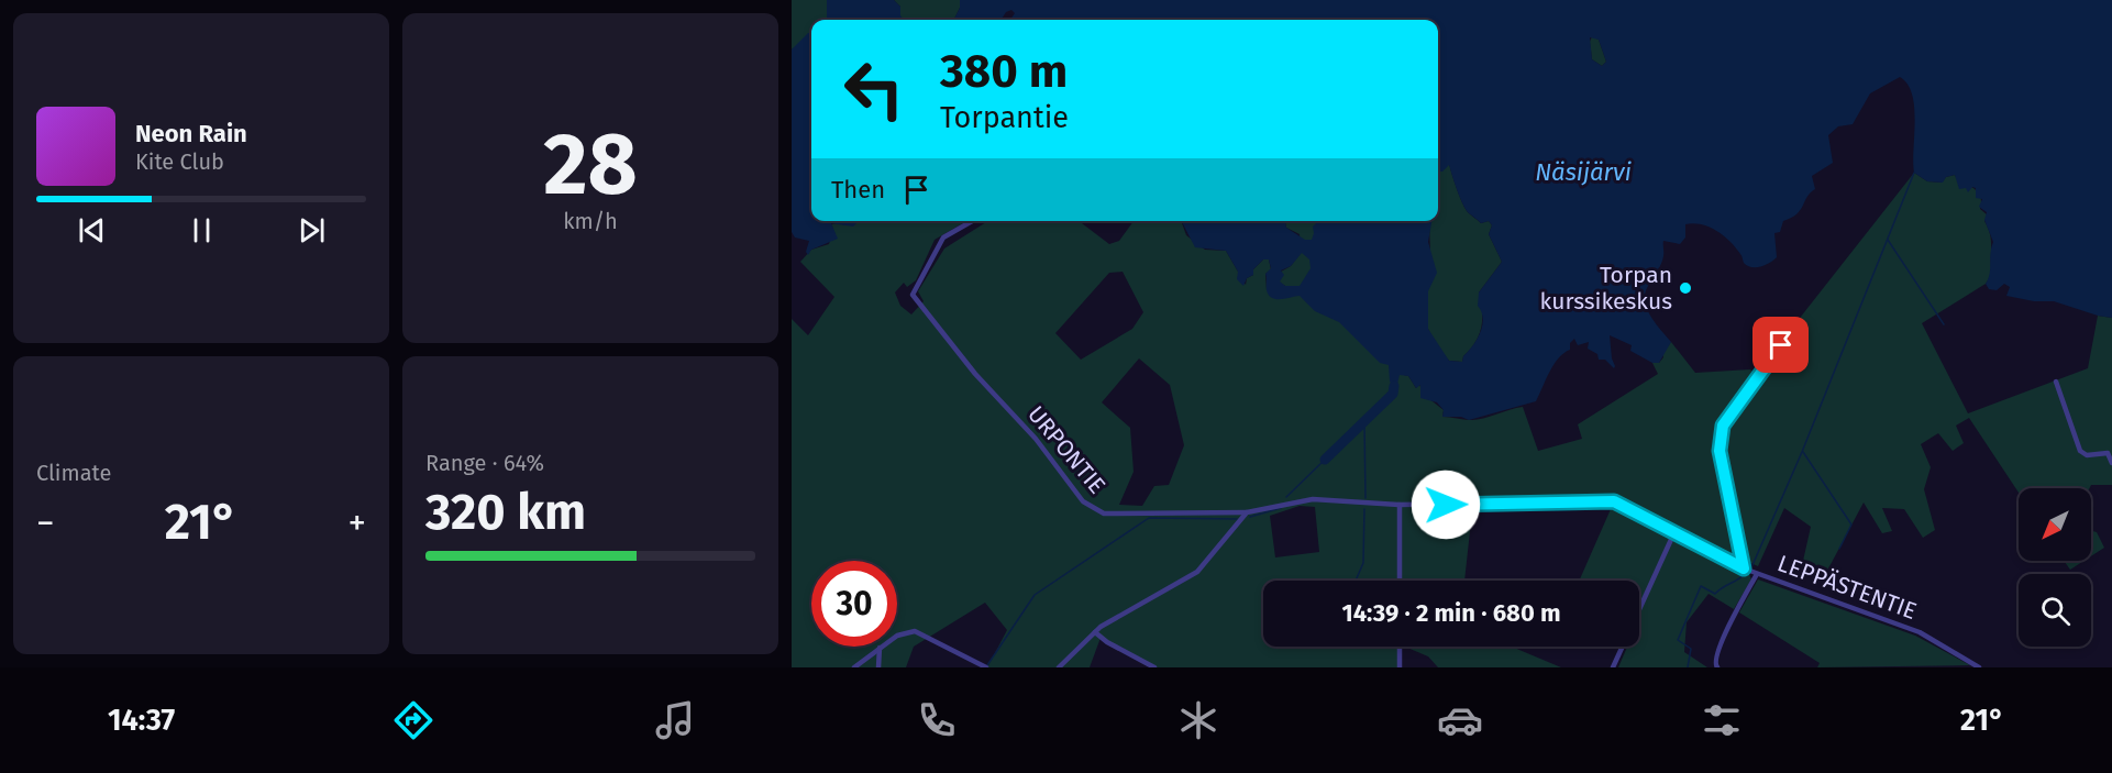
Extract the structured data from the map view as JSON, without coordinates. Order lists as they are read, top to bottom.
{
  "streets": {
    "street": ["URPONTIE", "LEPPÄSTENTIE"]
  },
  "crossings": [
    ["URPONTIE", "LEPPÄSTENTIE"]
  ],
  "water": ["Näsijärvi"],
  "places": ["Torpan kurssikeskus"],
  "north": "bottom left",
  "page": {
    "tile": [
      ["28", "km/h"],
      "Climate",
      ["Range · 64%", "320 km"]
    ],
    "turn": ["380 m", "Torpantie"],
    "song": ["Neon Rain", "Kite Club"],
    "then": "Then",
    "heat": ["−", "21°", "+"],
    "limit": "30",
    "trip": "14:39 · 2 min · 680 m",
    "tabs": ["14:37", "21°"]
  }
}
